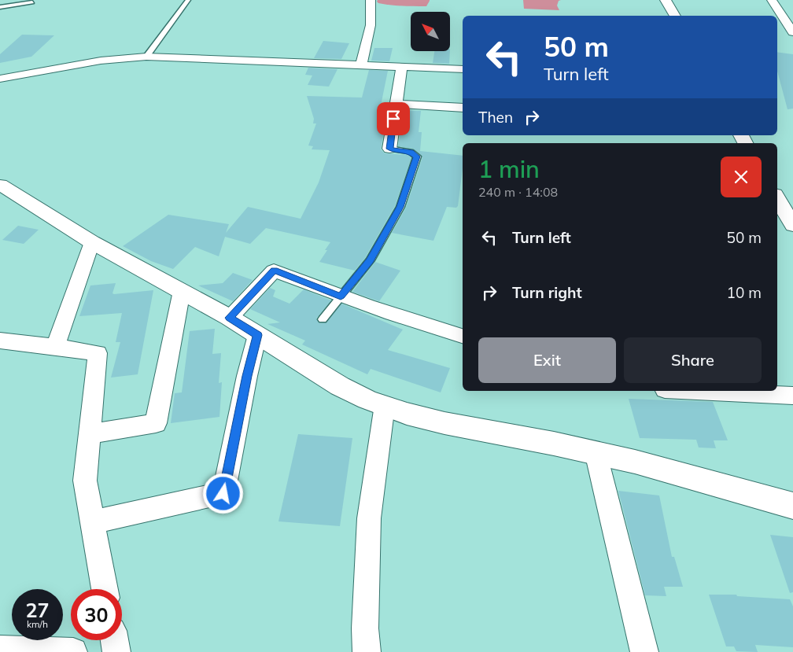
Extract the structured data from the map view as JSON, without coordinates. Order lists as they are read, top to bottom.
{
  "north": "top left",
  "page": {
    "turn": ["50 m", "Turn left"],
    "then": "Then",
    "heading": ["1 min", "240 m · 14:08"],
    "list": [
      {
        "name": "Turn left",
        "value": "50 m"
      },
      {
        "name": "Turn right",
        "value": "10 m"
      }
    ],
    "buttons": ["Exit", "Share"],
    "speed": "27 km/h",
    "limit": "30"
  }
}
